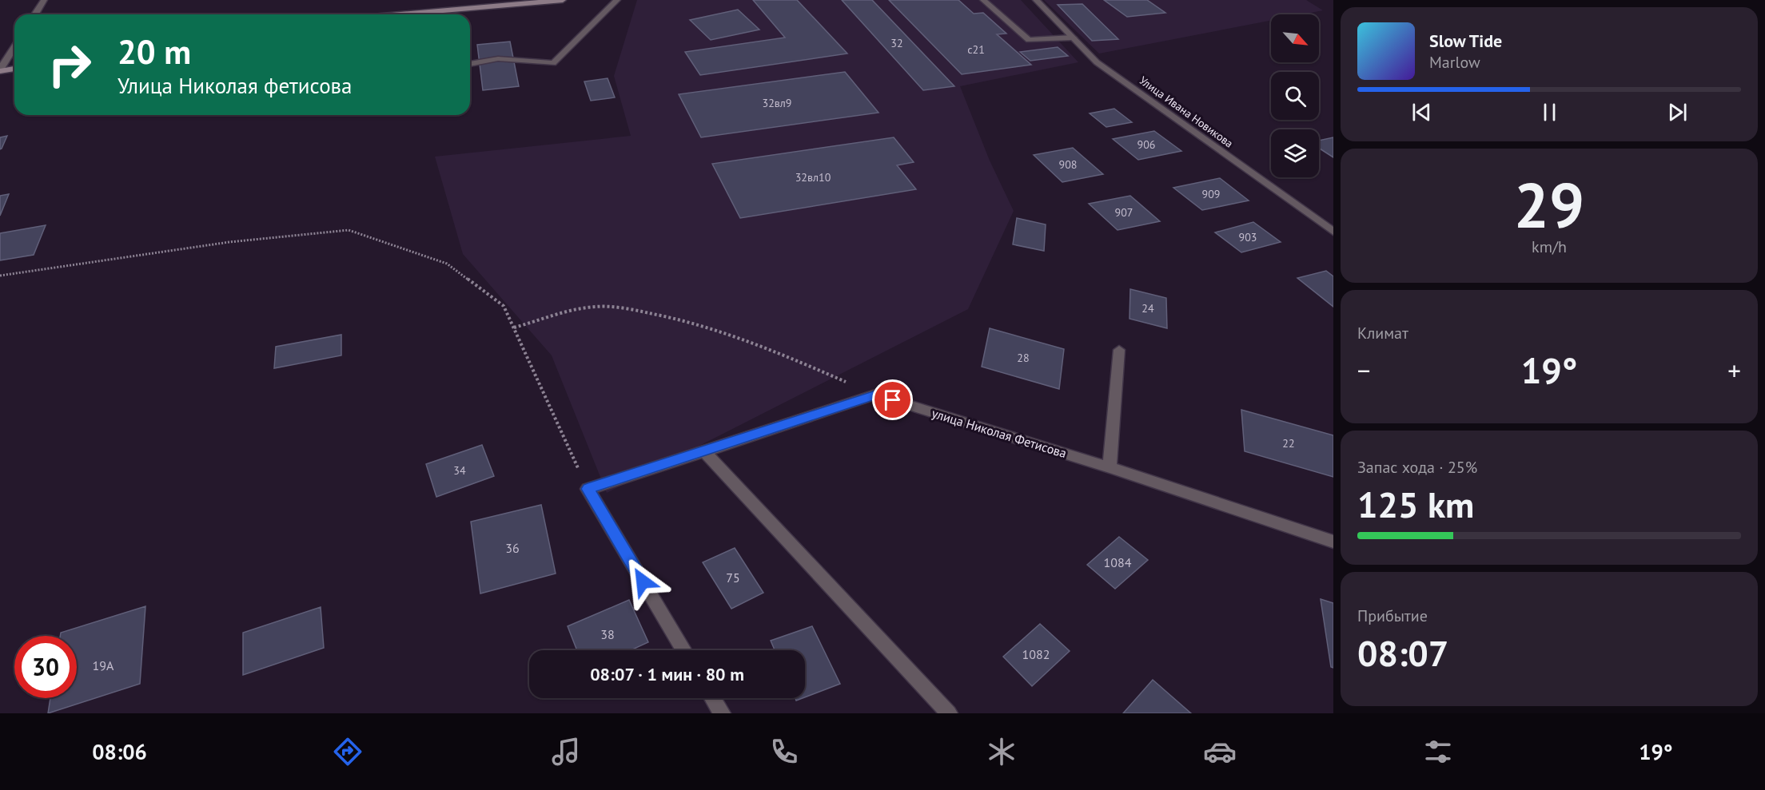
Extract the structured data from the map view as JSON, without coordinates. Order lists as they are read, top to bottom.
{
  "streets": {
    "street": ["Улица Ивана Новикова", "улица Николая Фетисова"]
  },
  "house_numbers": [
    "32",
    "с21",
    "32вл9",
    "906",
    "908",
    "32вл10",
    "909",
    "907",
    "903",
    "24",
    "28",
    "22",
    "34",
    "36",
    "1084",
    "75",
    "38",
    "1082",
    "19А"
  ],
  "north": "bottom right",
  "page": {
    "turn": ["20 m", "Улица Николая фетисова"],
    "song": ["Slow Tide", "Marlow"],
    "tile": [
      ["29", "km/h"],
      "Климат",
      ["Запас хода · 25%", "125 km"],
      ["Прибытие", "08:07"]
    ],
    "heat": ["−", "19°", "+"],
    "limit": "30",
    "trip": "08:07 · 1 мин · 80 m",
    "tabs": ["08:06", "19°"]
  }
}
